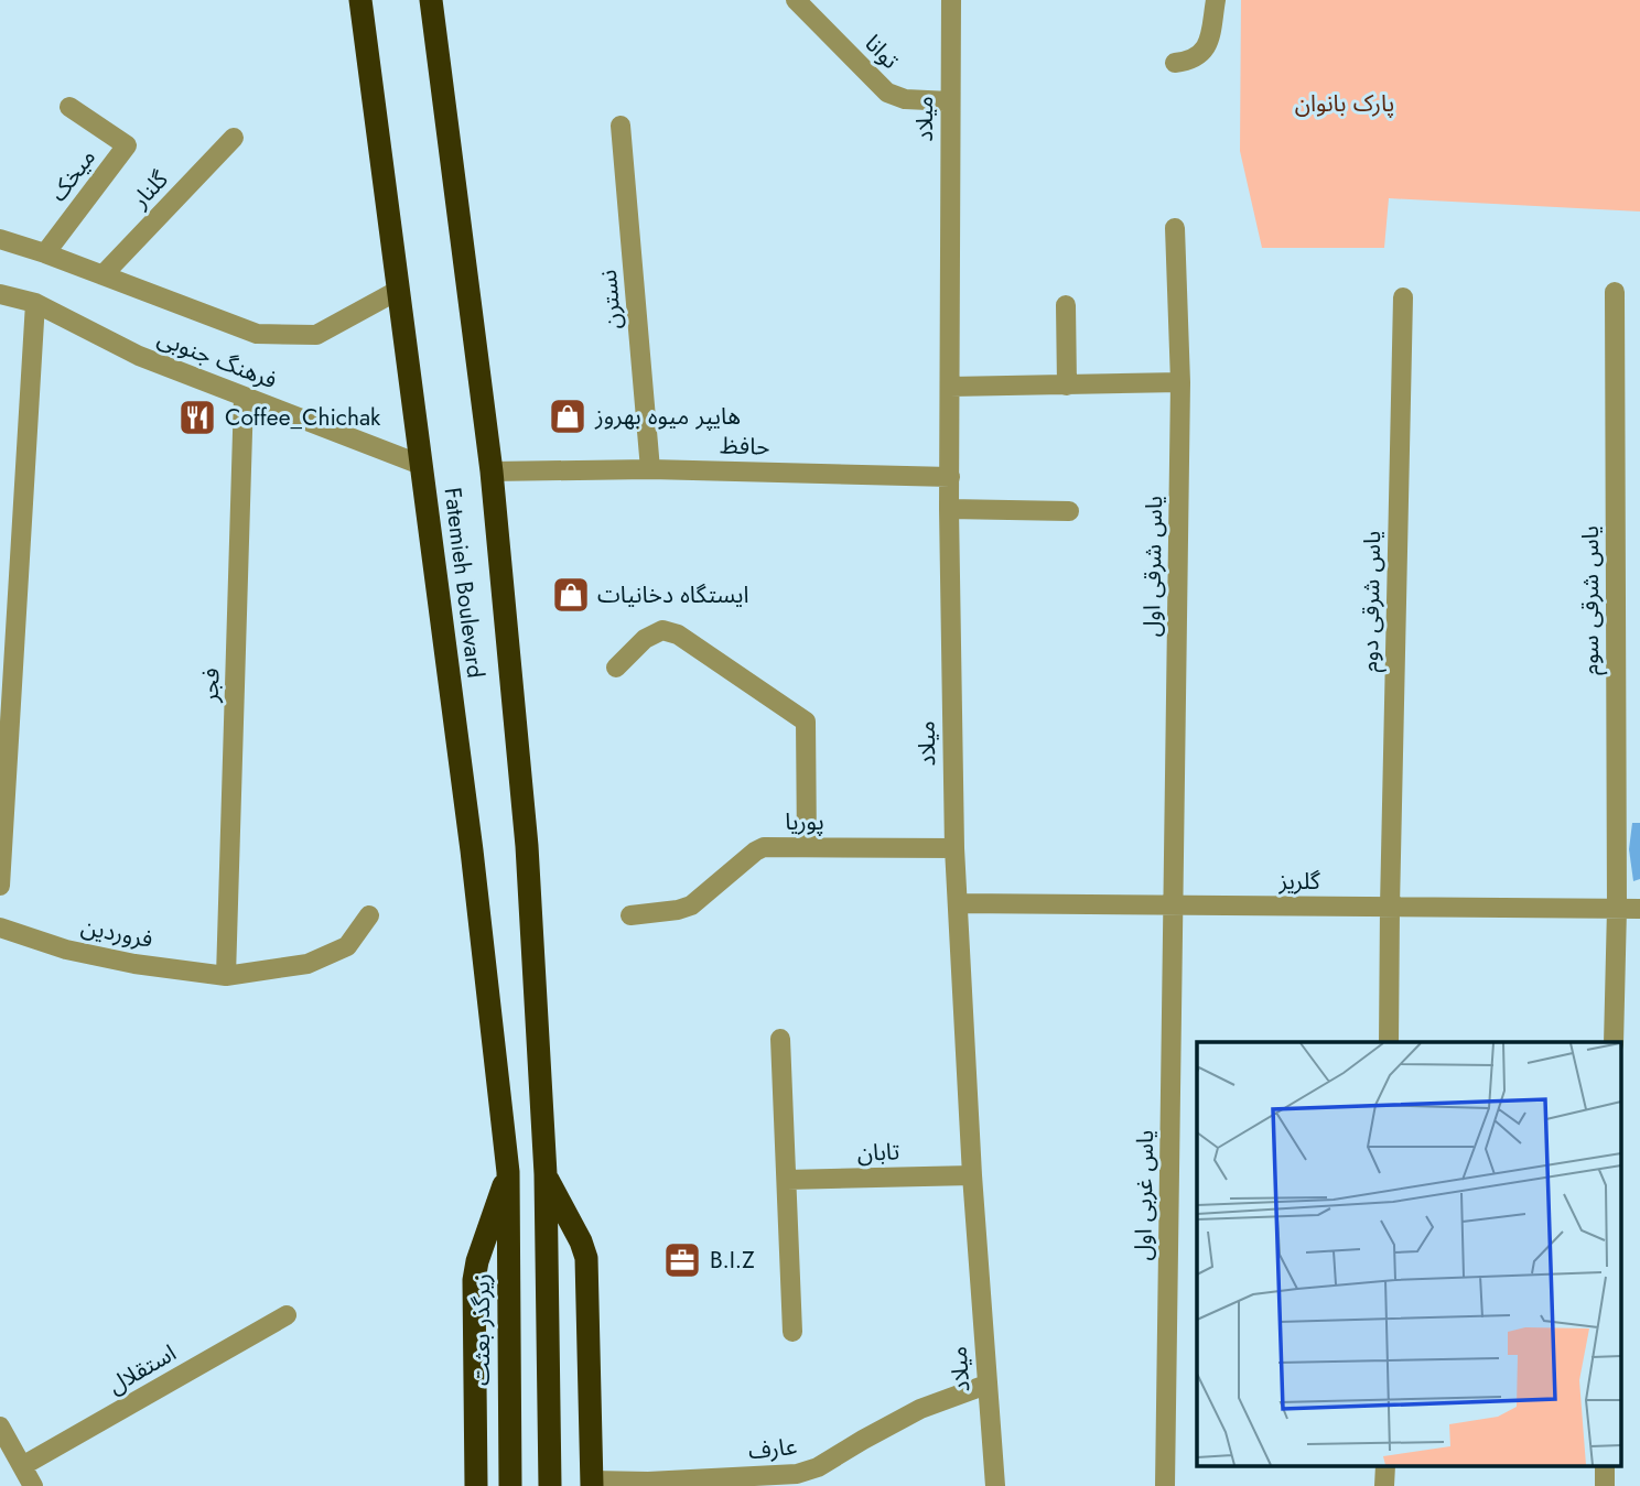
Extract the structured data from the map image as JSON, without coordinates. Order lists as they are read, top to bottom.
{
  "streets": {
    "highway": ["Fatemieh Boulevard", "زیرگذر بعثت"],
    "street": [
      "توانا",
      "میلاد",
      "میخک",
      "گلنار",
      "نسترن",
      "فرهنگ جنوبی",
      "حافظ",
      "یاس شرقی اول",
      "یاس شرقی سوم",
      "یاس شرقی دوم",
      "فجر",
      "پوریا",
      "گلریز",
      "فروردین",
      "تابان",
      "یاس غربی اول",
      "استقلال",
      "عارف"
    ]
  },
  "crossings": [
    ["توانا", "میلاد"],
    ["میلاد", "حافظ"],
    ["میلاد", "پوریا"],
    ["میلاد", "گلریز"],
    ["میلاد", "تابان"],
    ["میلاد", "عارف"],
    ["میخک", "فرهنگ جنوبی"],
    ["گلنار", "فرهنگ جنوبی"],
    ["نسترن", "حافظ"],
    ["فرهنگ جنوبی", "Fatemieh Boulevard"],
    ["فرهنگ جنوبی", "فجر"],
    ["حافظ", "Fatemieh Boulevard"],
    ["یاس شرقی اول", "گلریز"],
    ["یاس شرقی اول", "یاس غربی اول"],
    ["Fatemieh Boulevard", "زیرگذر بعثت"],
    ["یاس شرقی سوم", "گلریز"],
    ["یاس شرقی دوم", "گلریز"],
    ["فجر", "فروردین"],
    ["گلریز", "یاس غربی اول"]
  ],
  "parks": ["پارک بانوان"],
  "places": {
    "shop": ["هایپر میوه بهروز", "ایستگاه دخانیات"],
    "restaurant": ["Coffee_Chichak"],
    "office": ["B.I.Z"]
  }
}
